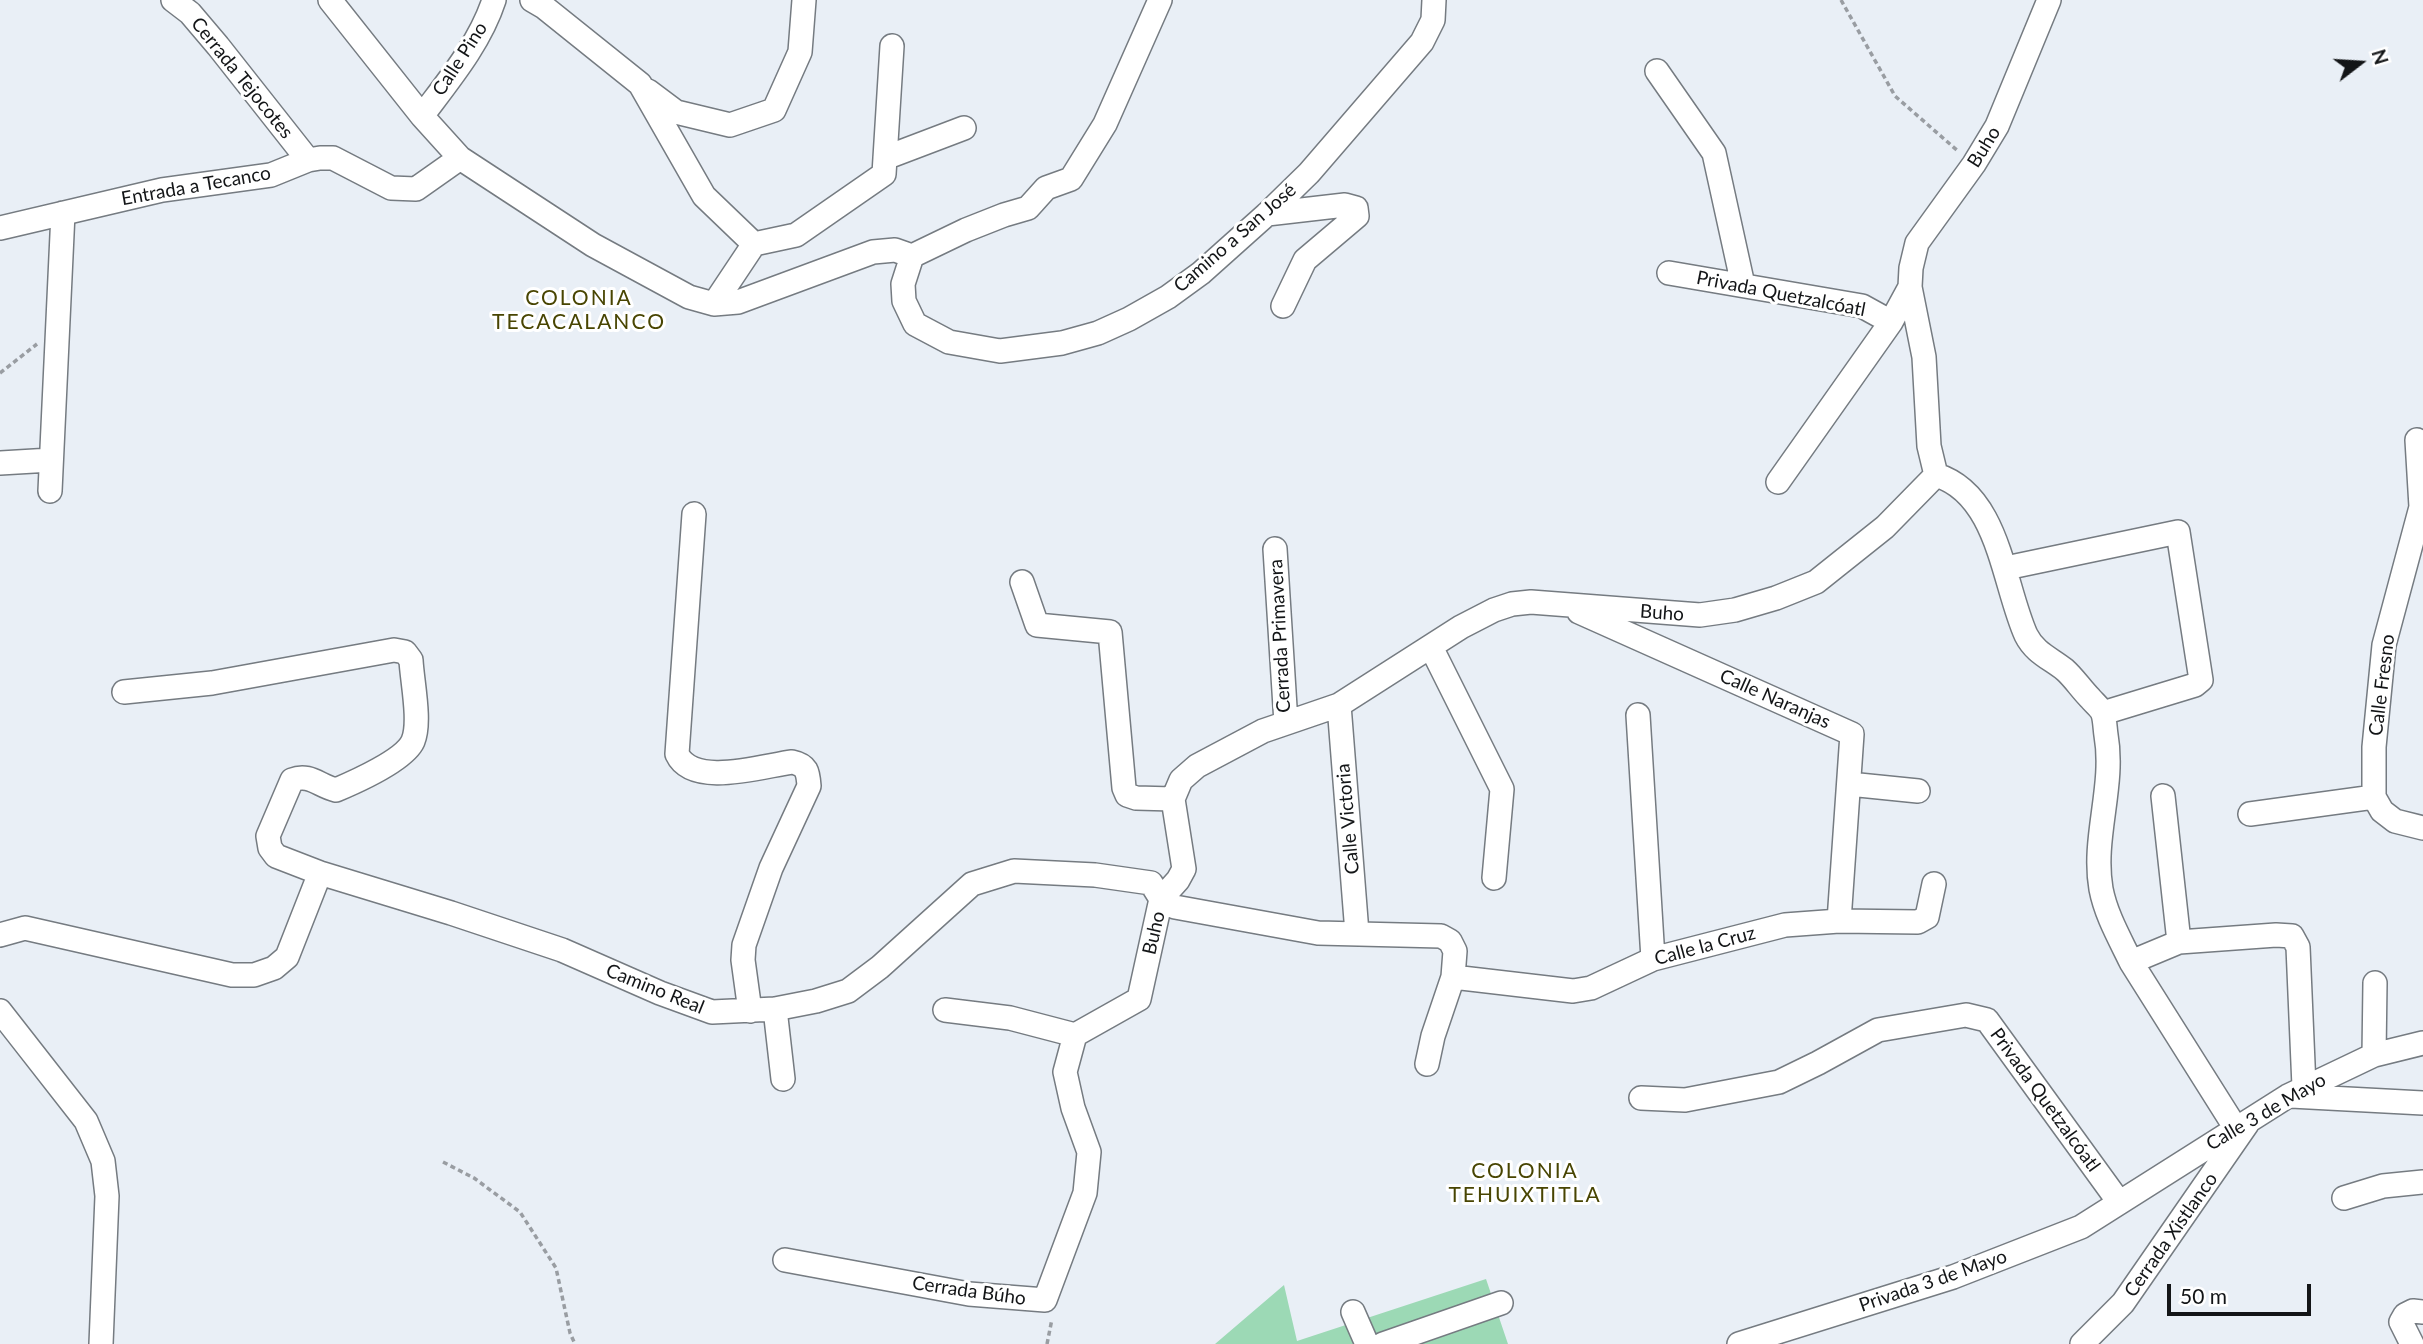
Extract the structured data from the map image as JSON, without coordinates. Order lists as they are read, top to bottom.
{
  "streets": {
    "street": [
      "Calle Pino",
      "Cerrada Tejocotes",
      "Buho",
      "Entrada a Tecanco",
      "Camino a San José",
      "Privada Quetzalcóatl",
      "Cerrada Primavera",
      "Calle Fresno",
      "Calle Naranjas",
      "Calle Victoria",
      "Calle la Cruz",
      "Camino Real",
      "Calle 3 de Mayo",
      "Cerrada Xistlanco",
      "Privada 3 de Mayo",
      "Cerrada Búho"
    ]
  },
  "crossings": [
    ["Cerrada Tejocotes", "Entrada a Tecanco"],
    ["Buho", "Cerrada Primavera"],
    ["Buho", "Calle Naranjas"],
    ["Buho", "Calle Victoria"],
    ["Buho", "Camino Real"],
    ["Buho", "Cerrada Búho"],
    ["Privada Quetzalcóatl", "Calle 3 de Mayo"],
    ["Privada Quetzalcóatl", "Privada 3 de Mayo"],
    ["Calle Naranjas", "Calle la Cruz"],
    ["Calle 3 de Mayo", "Cerrada Xistlanco"],
    ["Calle 3 de Mayo", "Privada 3 de Mayo"]
  ],
  "districts": ["COLONIA TECACALANCO", "COLONIA TEHUIXTITLA"],
  "scale_bar": "50 m",
  "north": "right"
}
